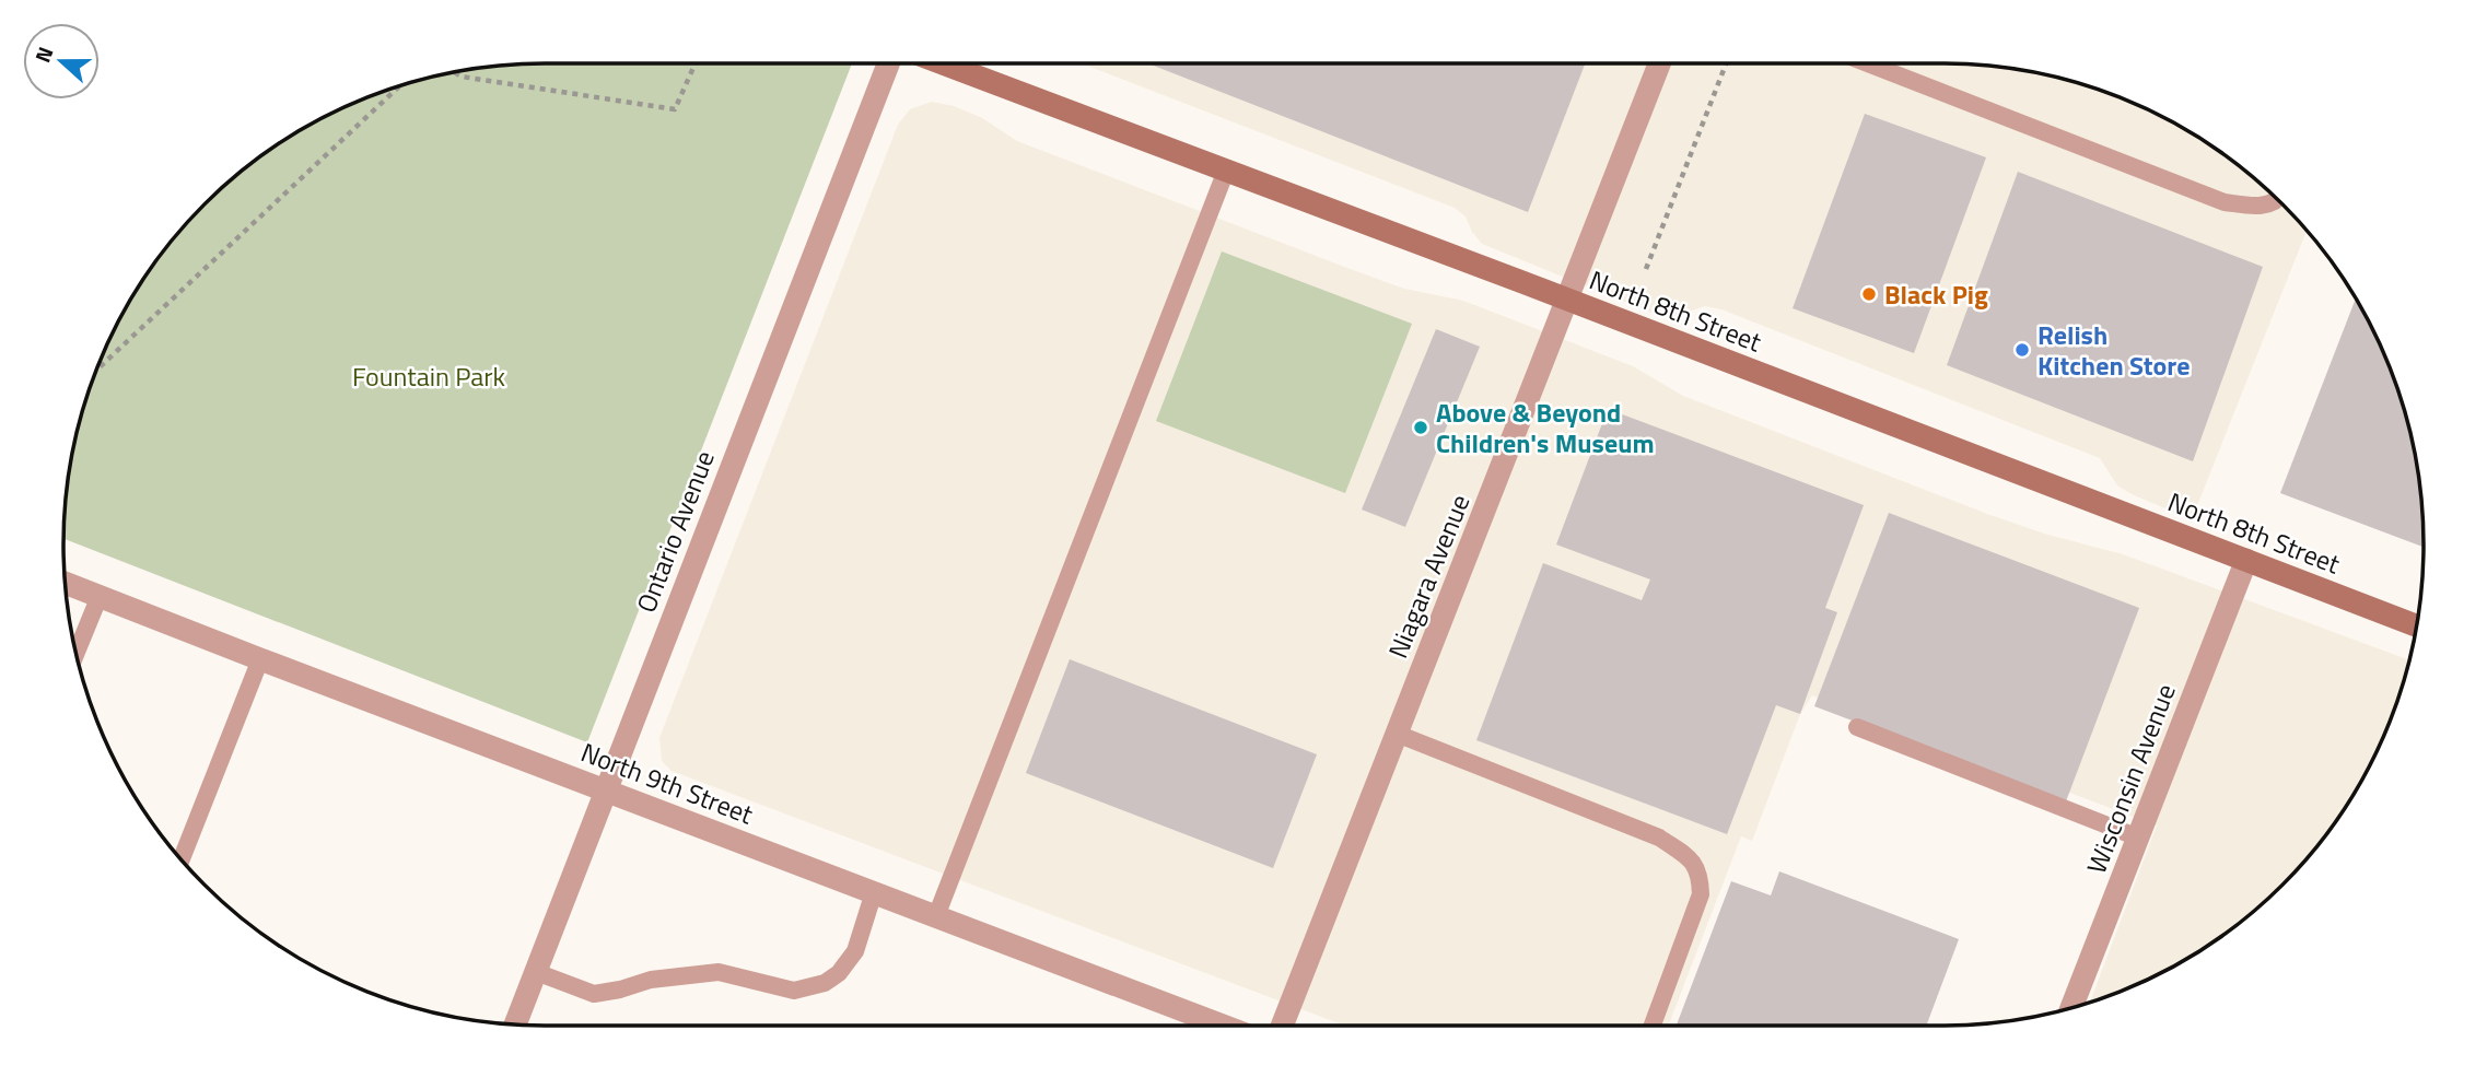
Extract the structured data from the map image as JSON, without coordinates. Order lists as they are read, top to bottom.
{
  "streets": {
    "main road": ["North 8th Street"],
    "street": [
      "Ontario Avenue",
      "Niagara Avenue",
      "Wisconsin Avenue",
      "North 9th Street"
    ]
  },
  "crossings": [
    ["North 8th Street", "Niagara Avenue"],
    ["North 8th Street", "Wisconsin Avenue"],
    ["Ontario Avenue", "North 9th Street"]
  ],
  "parks": ["Fountain Park"],
  "places": ["Black Pig", "Relish Kitchen Store", "Above & Beyond Children's Museum"],
  "north": "left"
}
